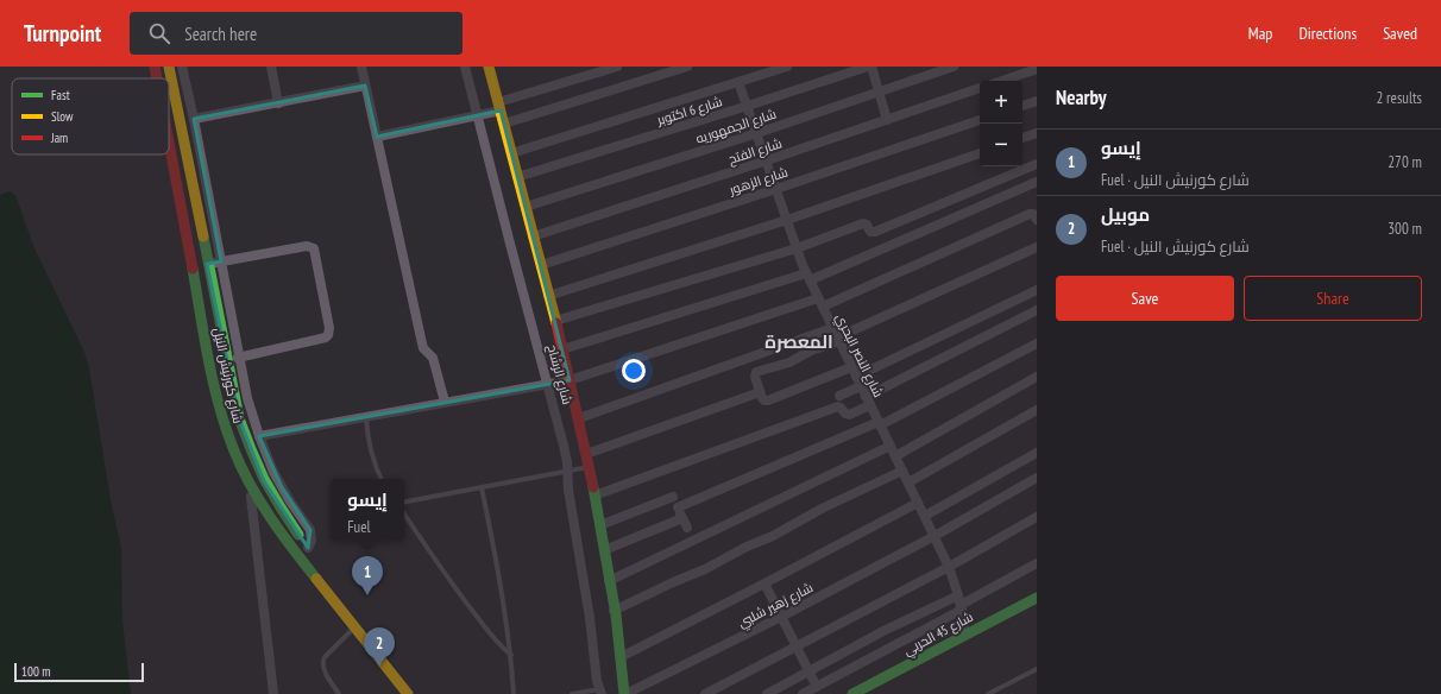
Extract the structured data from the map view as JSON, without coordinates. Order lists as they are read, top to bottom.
{
  "streets": {
    "main road": ["شارع الرشاح", "شارع كورنيش النيل", "شارع 45 الحربي"],
    "street": [
      "شارع 6 اكتوبر",
      "شارع الجمهوريه",
      "شارع الفتح",
      "شارع الزهور",
      "شارع النصر البحري",
      "شارع زهير شلبي"
    ]
  },
  "crossings": [
    ["شارع 6 اكتوبر", "شارع النصر البحري"],
    ["شارع 6 اكتوبر", "شارع الرشاح"],
    ["شارع الجمهوريه", "شارع النصر البحري"],
    ["شارع الجمهوريه", "شارع الرشاح"],
    ["شارع الفتح", "شارع النصر البحري"],
    ["شارع الفتح", "شارع الرشاح"],
    ["شارع الزهور", "شارع النصر البحري"],
    ["شارع الزهور", "شارع الرشاح"],
    ["شارع النصر البحري", "شارع زهير شلبي"],
    ["شارع النصر البحري", "شارع 45 الحربي"],
    ["شارع الرشاح", "شارع زهير شلبي"]
  ],
  "districts": ["المعصرة"],
  "legend": ["Fast", "Slow", "Jam"],
  "scale_bar": "100 m",
  "page": {
    "header": "Turnpoint",
    "search": "Search here",
    "nav": ["Map", "Directions", "Saved"],
    "heading": ["Nearby", "2 results"],
    "map_buttons": ["+", "−"],
    "list": [
      {
        "mark": "1",
        "name": "إيسو",
        "note": "Fuel · شارع كورنيش النيل",
        "value": "270 m"
      },
      {
        "mark": "2",
        "name": "موبيل",
        "note": "Fuel · شارع كورنيش النيل",
        "value": "300 m"
      }
    ],
    "buttons": ["Save", "Share"],
    "popup": ["إيسو", "Fuel"],
    "pins": ["1", "2"],
    "scale": "100 m"
  }
}
